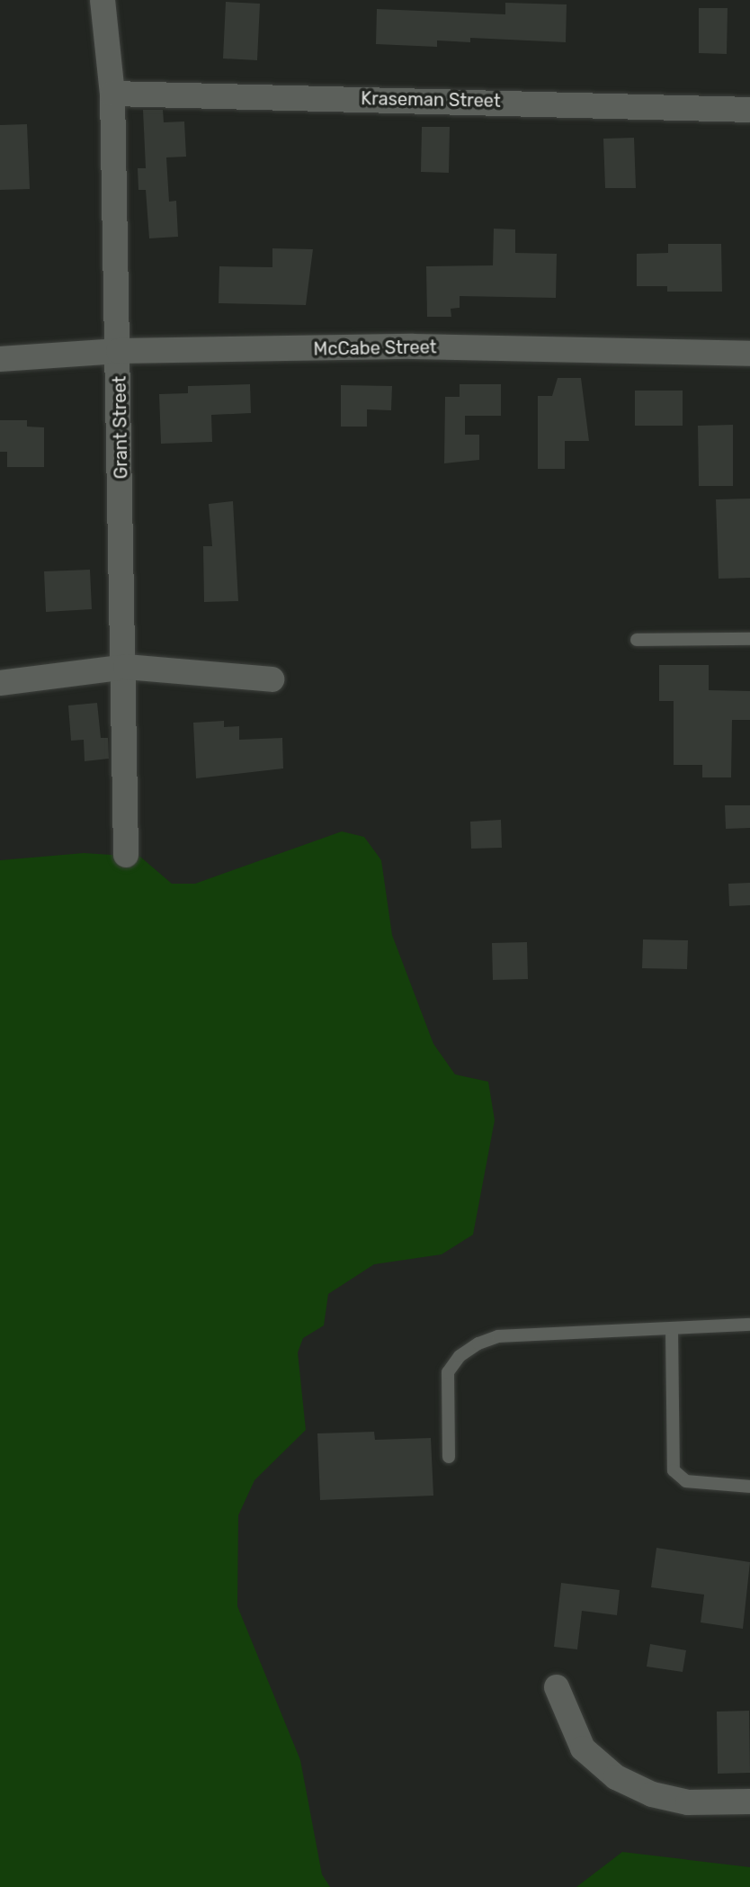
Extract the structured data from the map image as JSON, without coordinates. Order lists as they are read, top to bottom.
{
  "streets": {
    "street": ["Kraseman Street", "McCabe Street", "Grant Street"]
  },
  "crossings": [
    ["Kraseman Street", "Grant Street"],
    ["McCabe Street", "Grant Street"]
  ]
}
